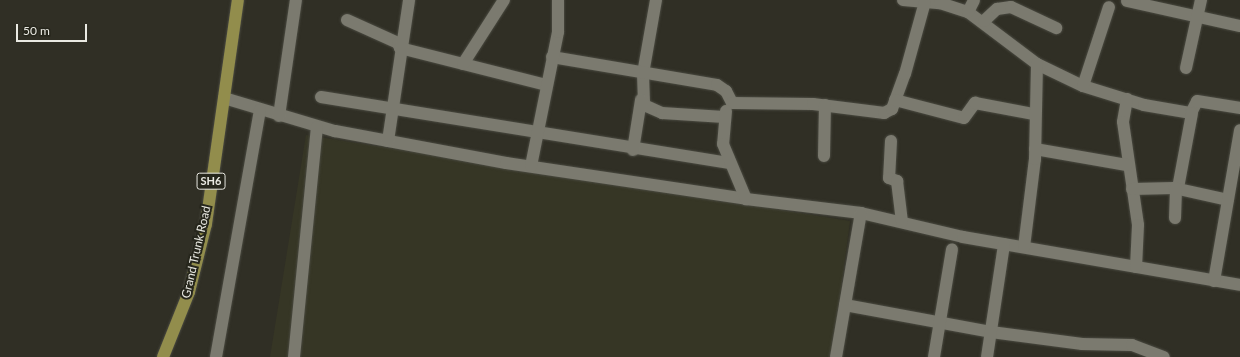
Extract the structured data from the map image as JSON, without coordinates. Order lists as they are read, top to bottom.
{
  "streets": {
    "main road": ["SH6", "Grand Trunk Road"]
  },
  "scale_bar": "50 m"
}
